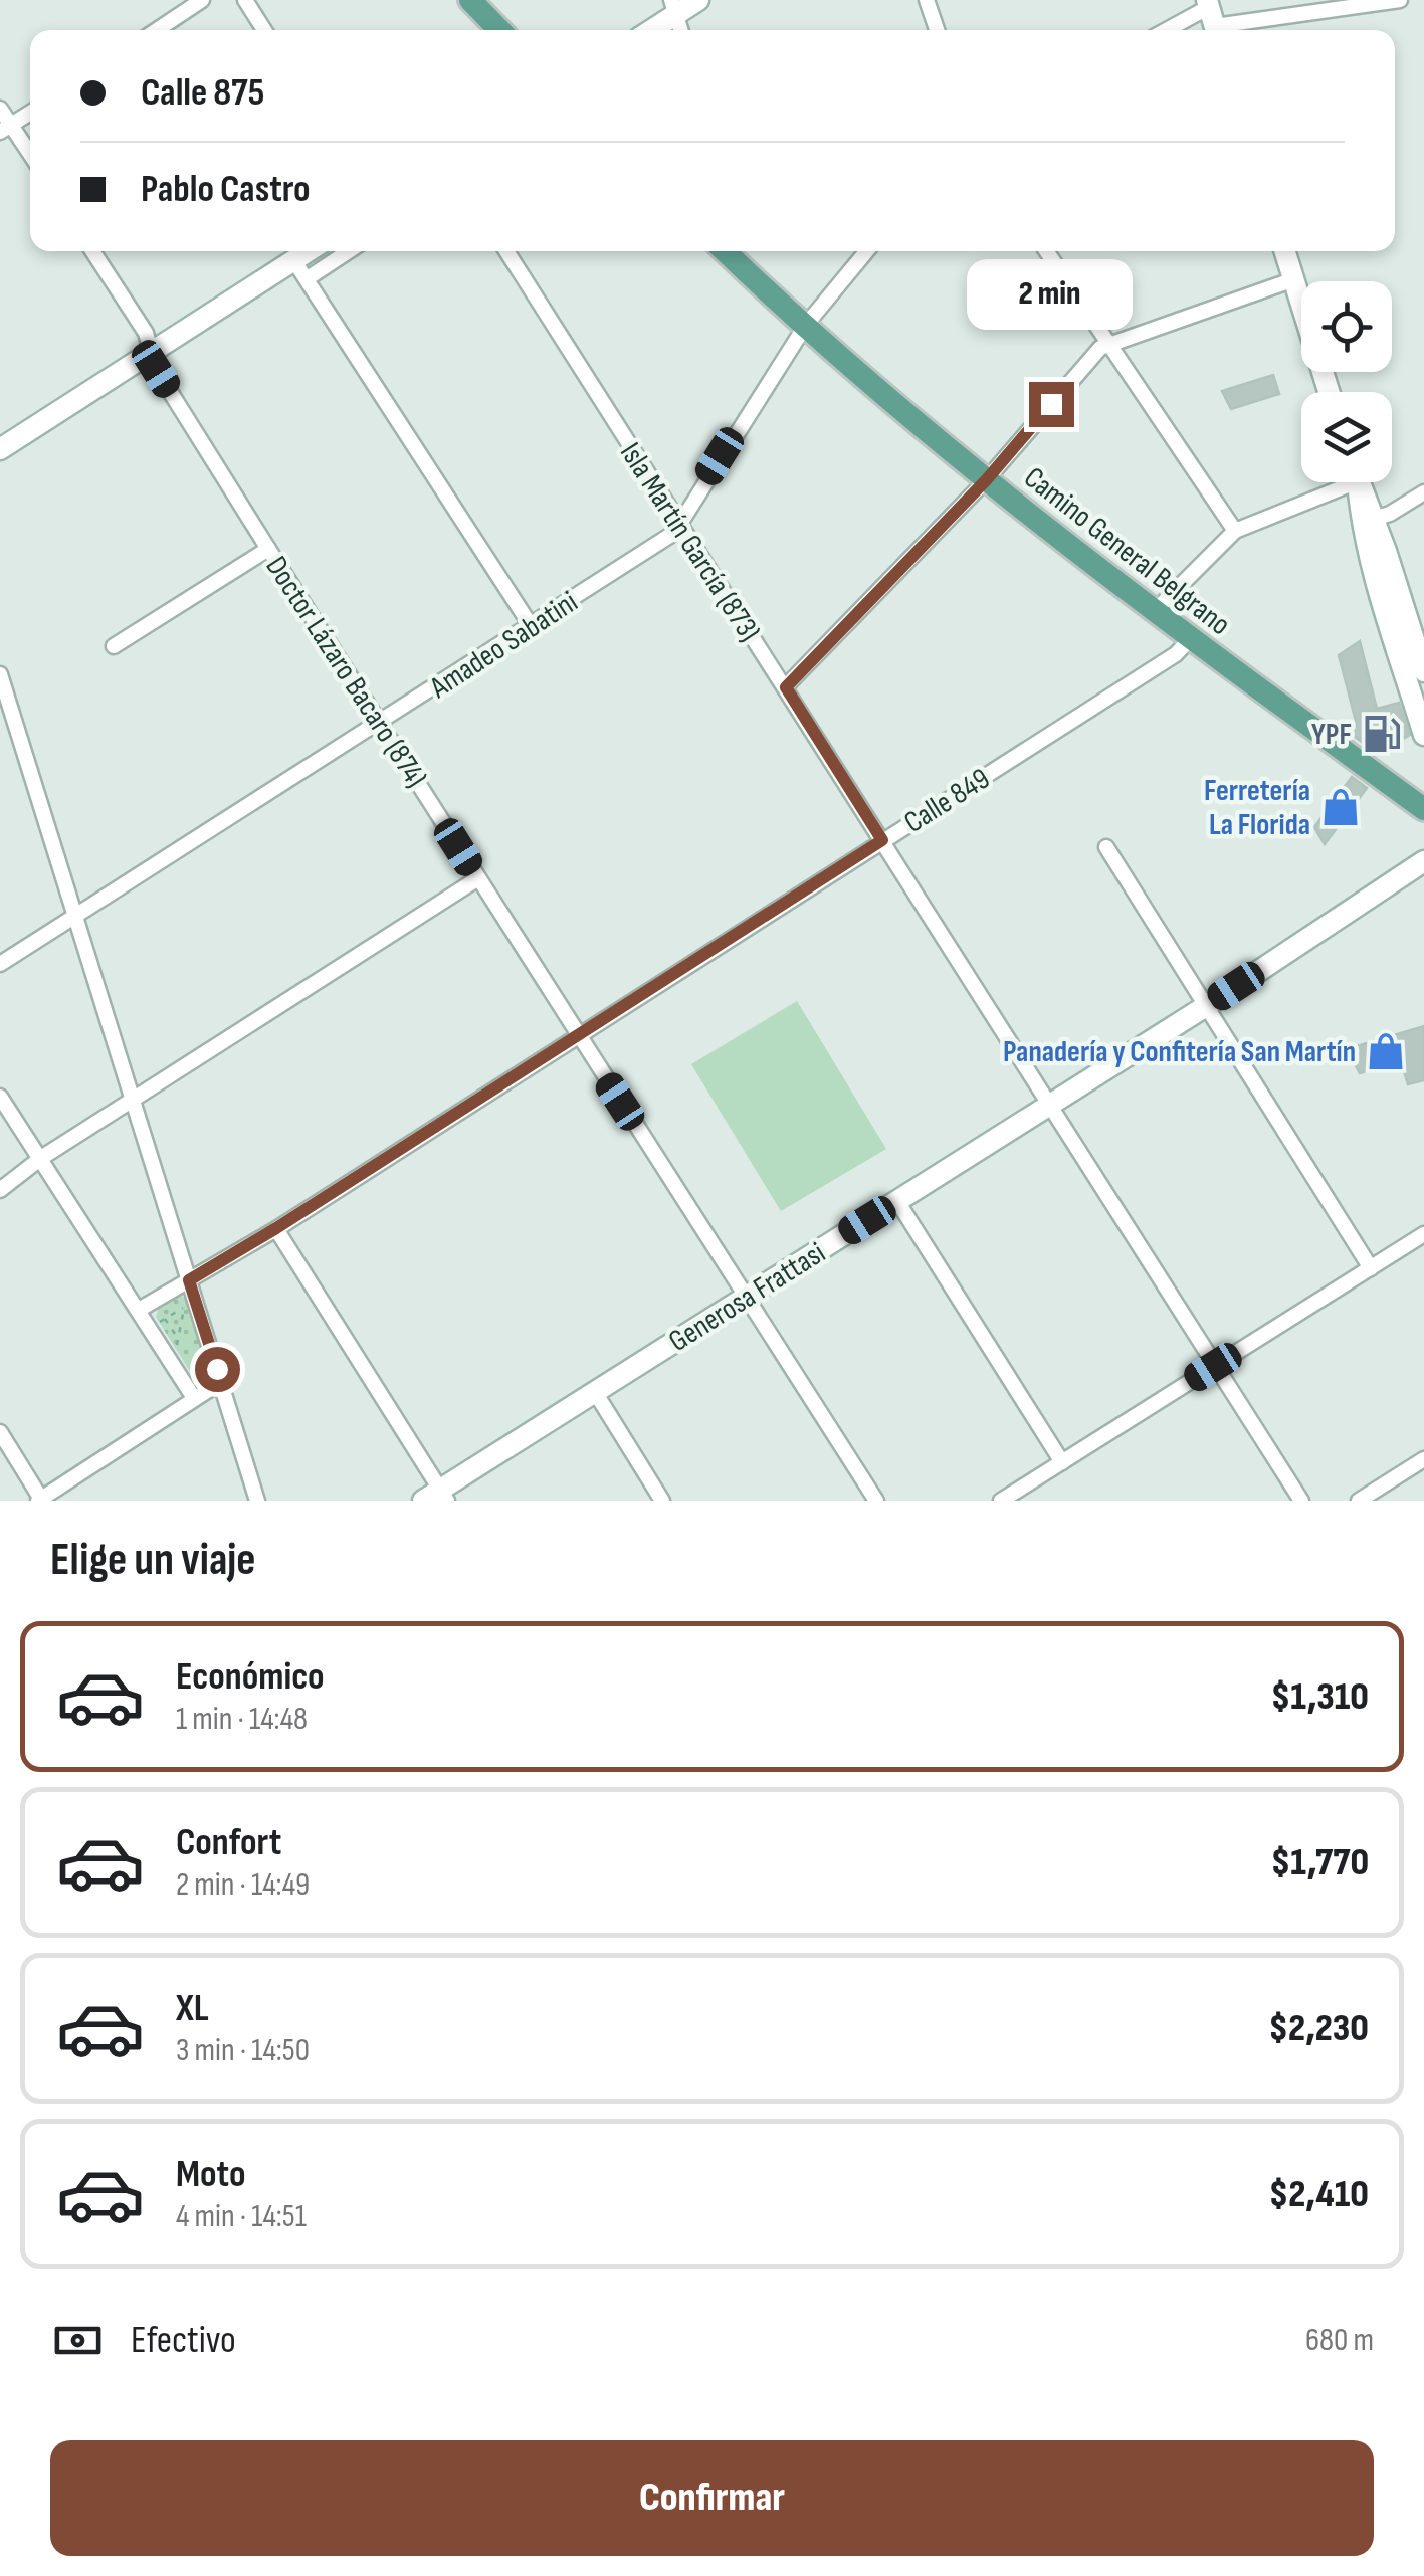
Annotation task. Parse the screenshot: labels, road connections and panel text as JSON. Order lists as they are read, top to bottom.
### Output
{
  "streets": {
    "main road": ["Camino General Belgrano", "Generosa Frattasi"],
    "street": [
      "Isla Martín García (873)",
      "Amadeo Sabatini",
      "Doctor Lázaro Bacaro (874)",
      "Calle 849"
    ]
  },
  "crossings": [
    ["Isla Martín García (873)", "Amadeo Sabatini"],
    ["Isla Martín García (873)", "Calle 849"],
    ["Isla Martín García (873)", "Generosa Frattasi"],
    ["Camino General Belgrano", "Amadeo Sabatini"],
    ["Camino General Belgrano", "Calle 849"],
    ["Amadeo Sabatini", "Doctor Lázaro Bacaro (874)"],
    ["Doctor Lázaro Bacaro (874)", "Calle 849"],
    ["Doctor Lázaro Bacaro (874)", "Generosa Frattasi"]
  ],
  "places": {
    "fuel station": ["YPF"],
    "shop": ["Ferretería La Florida", "Panadería y Confitería San Martín"]
  },
  "page": {
    "banner": ["Calle 875", "Pablo Castro"],
    "bubble": "2 min",
    "heading": "Elige un viaje",
    "list": [
      {
        "name": "Económico",
        "note": "1 min · 14:48",
        "value": "$1,310"
      },
      {
        "name": "Confort",
        "note": "2 min · 14:49",
        "value": "$1,770"
      },
      {
        "name": "XL",
        "note": "3 min · 14:50",
        "value": "$2,230"
      },
      {
        "name": "Moto",
        "note": "4 min · 14:51",
        "value": "$2,410"
      }
    ],
    "pay": ["Efectivo", "680 m"],
    "buttons": "Confirmar"
  }
}
